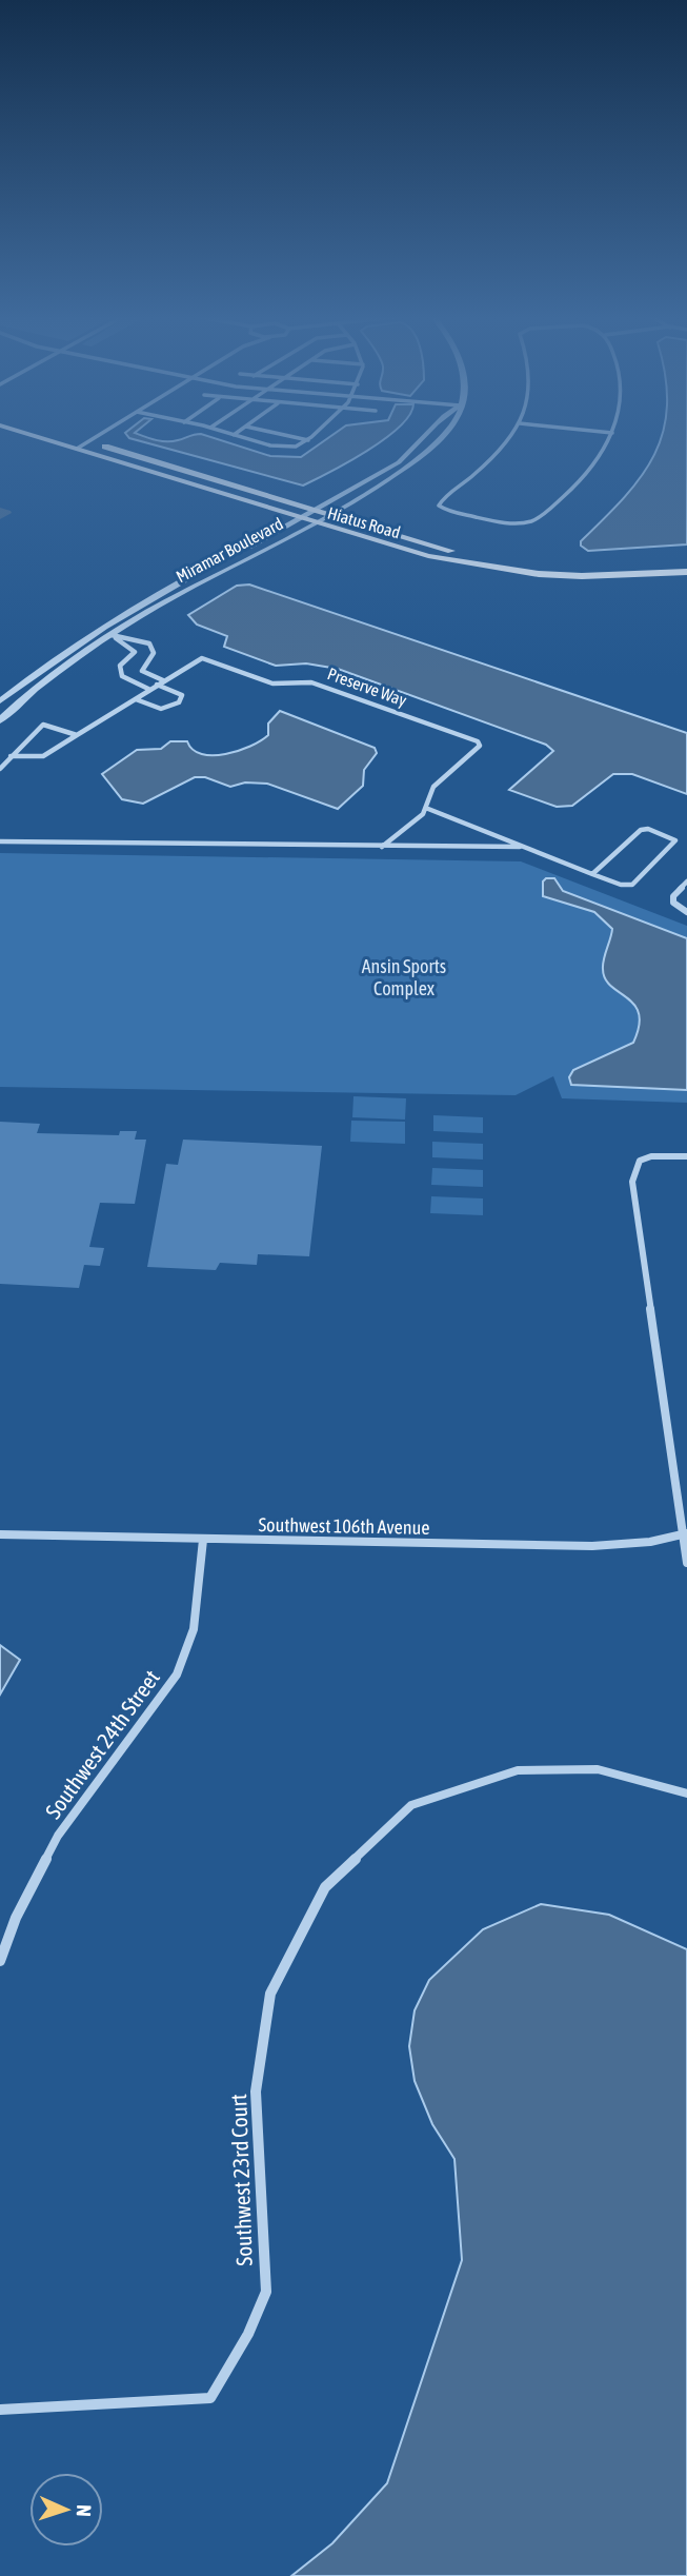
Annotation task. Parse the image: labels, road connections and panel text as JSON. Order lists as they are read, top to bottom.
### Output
{
  "streets": {
    "main road": ["Hiatus Road"],
    "street": [
      "Miramar Boulevard",
      "Preserve Way",
      "Southwest 106th Avenue",
      "Southwest 24th Street",
      "Southwest 23rd Court"
    ]
  },
  "crossings": [
    ["Hiatus Road", "Miramar Boulevard"],
    ["Southwest 106th Avenue", "Southwest 24th Street"]
  ],
  "parks": ["Ansin Sports Complex"],
  "north": "right"
}
